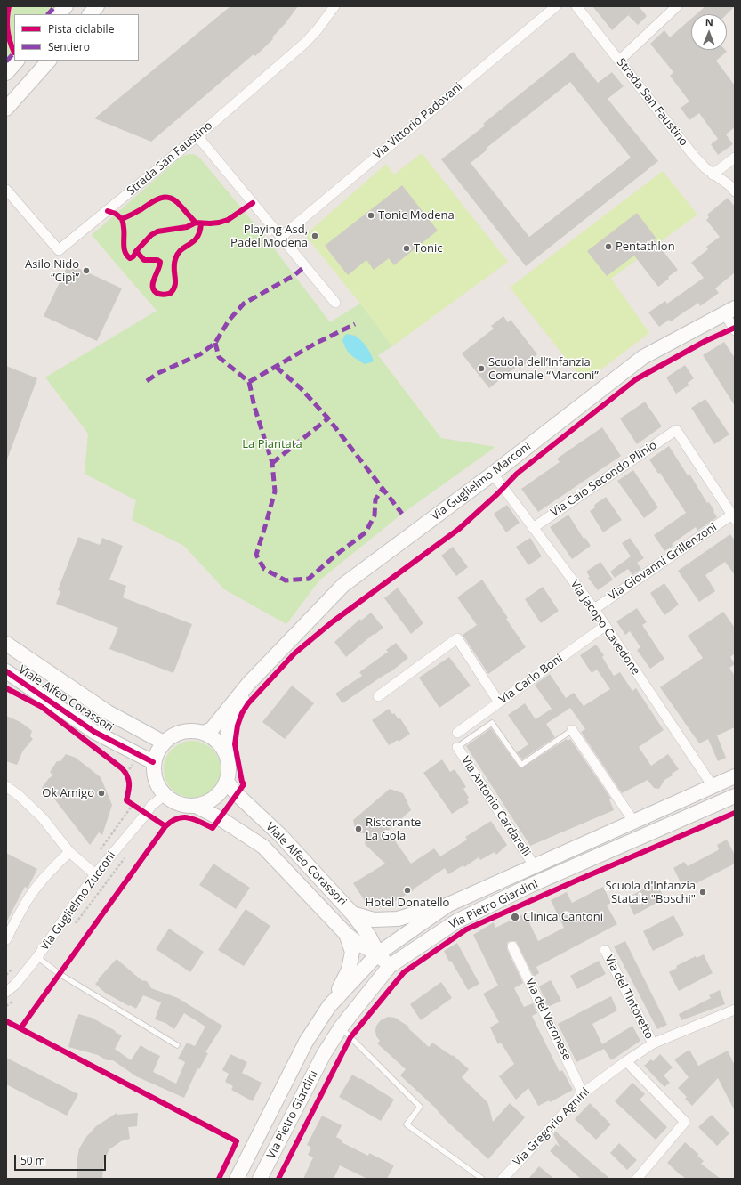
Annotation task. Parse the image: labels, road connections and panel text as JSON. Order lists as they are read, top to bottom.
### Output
{
  "streets": {
    "street": [
      "Strada San Faustino",
      "Via Vittorio Padovani",
      "Via Caio Secondo Plinio",
      "Via Guglielmo Marconi",
      "Via Giovanni Grillenzoni",
      "Via Jacopo Cavedone",
      "Via Carlo Boni",
      "Viale Alfeo Corassori",
      "Via Antonio Cardarelli",
      "Via Guglielmo Zucconi",
      "Via Pietro Giardini",
      "Via del Tintoretto",
      "Via del Veronese",
      "Via Gregorio Agnini"
    ]
  },
  "crossings": [
    ["Via Caio Secondo Plinio", "Via Giovanni Grillenzoni"],
    ["Via Caio Secondo Plinio", "Via Jacopo Cavedone"],
    ["Via Guglielmo Marconi", "Via Jacopo Cavedone"],
    ["Via Guglielmo Marconi", "Viale Alfeo Corassori"],
    ["Via Guglielmo Marconi", "Via Guglielmo Zucconi"],
    ["Via Giovanni Grillenzoni", "Via Jacopo Cavedone"],
    ["Via Jacopo Cavedone", "Via Carlo Boni"],
    ["Via Jacopo Cavedone", "Via Pietro Giardini"],
    ["Viale Alfeo Corassori", "Via Guglielmo Zucconi"],
    ["Viale Alfeo Corassori", "Via Pietro Giardini"],
    ["Via Antonio Cardarelli", "Via Pietro Giardini"],
    ["Via del Tintoretto", "Via Gregorio Agnini"],
    ["Via del Veronese", "Via Gregorio Agnini"]
  ],
  "parks": ["La Piantata"],
  "places": [
    "Tonic Modena",
    "Playing Asd, Padel Modena",
    "Pentathlon",
    "Tonic",
    "Asilo Nido “Cipì”",
    "Scuola dell’Infanzia Comunale “Marconi”",
    "Ok Amigo",
    "Ristorante La Gola",
    "Hotel Donatello",
    "Scuola d'Infanzia Statale \"Boschi\"",
    "Clinica Cantoni"
  ],
  "legend": ["Pista ciclabile", "Sentiero"],
  "scale_bar": "50 m",
  "north": "top"
}
